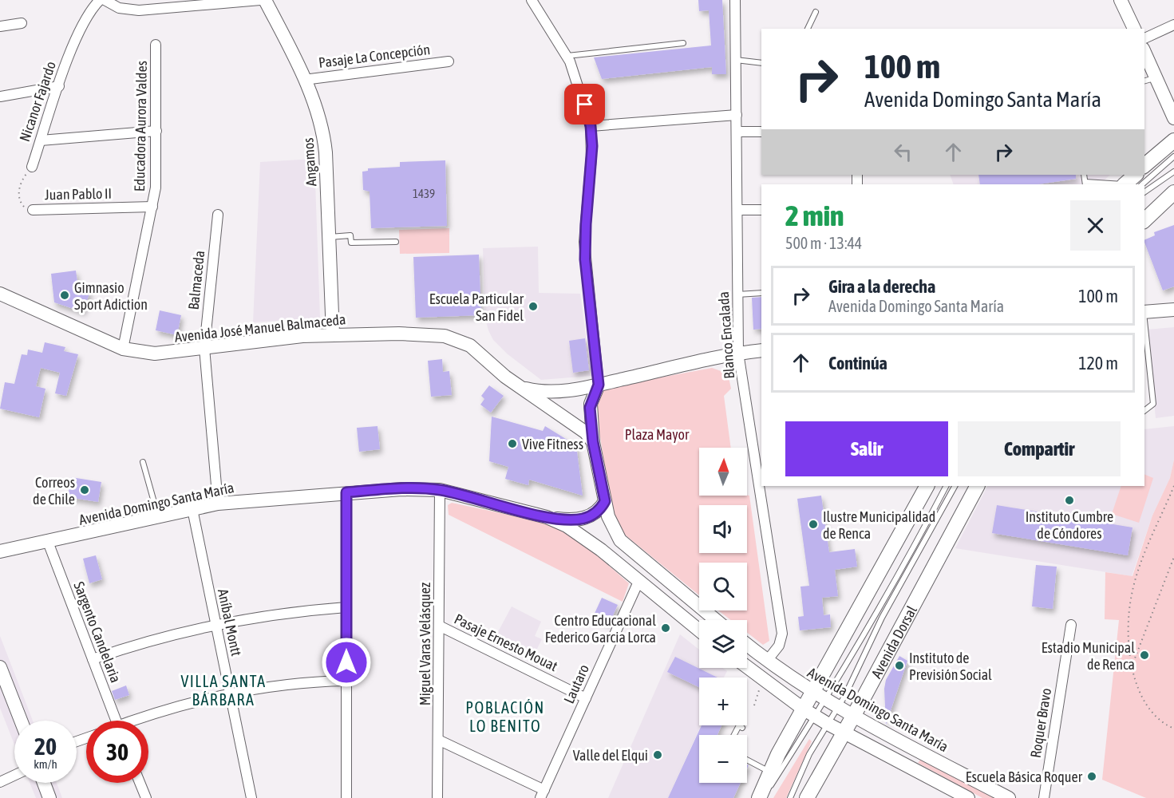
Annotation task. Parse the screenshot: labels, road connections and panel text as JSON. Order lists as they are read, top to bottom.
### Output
{
  "streets": {
    "main road": [
      "Angamos",
      "Avenida José Manuel Balmaceda",
      "Avenida Domingo Santa María",
      "Avenida Dorsal"
    ],
    "street": [
      "Pasaje La Concepción",
      "Nicanor Fajardo",
      "Educadora Aurora Valdes",
      "Juan Pablo II",
      "Balmaceda",
      "Blanco Encalada",
      "Aníbal Montt",
      "Sargento Candelaria",
      "Pasaje Ernesto Mouat",
      "Miguel Varas Velásquez",
      "Lautaro",
      "Roquer Bravo"
    ]
  },
  "crossings": [
    ["Pasaje La Concepción", "Angamos"],
    ["Educadora Aurora Valdes", "Juan Pablo II"],
    ["Educadora Aurora Valdes", "Avenida José Manuel Balmaceda"],
    ["Angamos", "Avenida José Manuel Balmaceda"],
    ["Balmaceda", "Avenida José Manuel Balmaceda"],
    ["Avenida José Manuel Balmaceda", "Blanco Encalada"],
    ["Blanco Encalada", "Avenida Domingo Santa María"],
    ["Avenida Domingo Santa María", "Aníbal Montt"],
    ["Avenida Domingo Santa María", "Sargento Candelaria"],
    ["Avenida Domingo Santa María", "Avenida Dorsal"],
    ["Avenida Domingo Santa María", "Miguel Varas Velásquez"],
    ["Avenida Domingo Santa María", "Lautaro"],
    ["Pasaje Ernesto Mouat", "Miguel Varas Velásquez"],
    ["Pasaje Ernesto Mouat", "Lautaro"]
  ],
  "districts": ["VILLA SANTA BÁRBARA", "POBLACIÓN LO BENITO"],
  "parks": ["Plaza Mayor"],
  "places": [
    "Gimnasio Sport Adiction",
    "Escuela Particular San Fidel",
    "Vive Fitness",
    "Correos de Chile",
    "Instituto Cumbre de Cóndores",
    "Ilustre Municipalidad de Renca",
    "Centro Educacional Federico Garcia Lorca",
    "Estadio Municipal de Renca",
    "Instituto de Previsión Social",
    "Valle del Elqui",
    "Escuela Básica Roquer"
  ],
  "house_numbers": ["1439"],
  "north": "top",
  "page": {
    "turn": ["100 m", "Avenida Domingo Santa María"],
    "heading": ["2 min", "500 m · 13:44"],
    "list": [
      {
        "name": "Gira a la derecha",
        "note": "Avenida Domingo Santa María",
        "value": "100 m"
      },
      {
        "name": "Continúa",
        "value": "120 m"
      }
    ],
    "buttons": ["Salir", "Compartir"],
    "map_buttons": ["+", "−"],
    "speed": "20 km/h",
    "limit": "30"
  }
}
